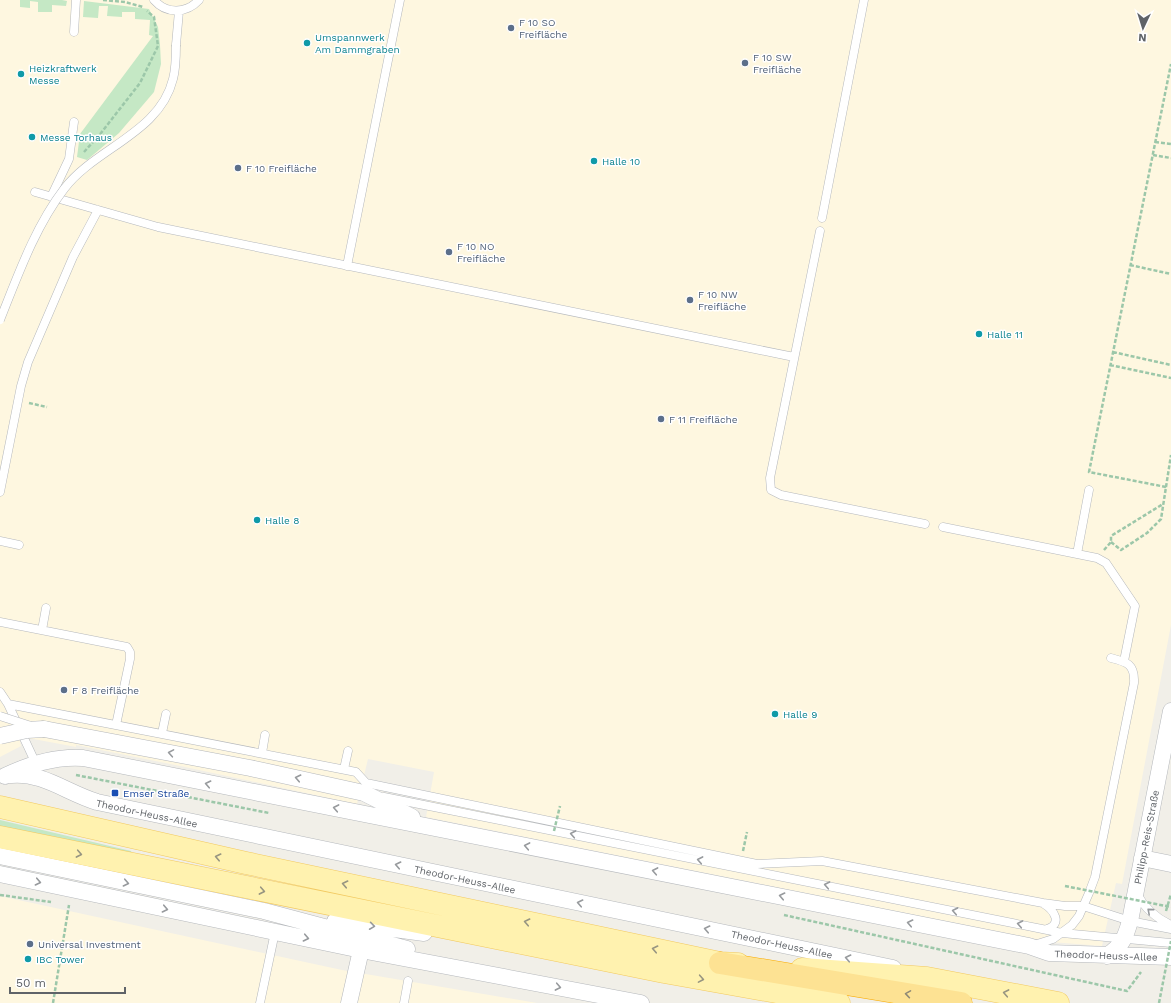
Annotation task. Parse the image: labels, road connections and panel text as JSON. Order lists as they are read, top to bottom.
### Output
{
  "streets": {
    "highway": ["Theodor-Heuss-Allee"],
    "street": ["Philipp-Reis-Straße"]
  },
  "crossings": [
    ["Theodor-Heuss-Allee", "Philipp-Reis-Straße"]
  ],
  "places": {
    "other": [
      "F 10 SO Freifläche",
      "Umspannwerk Am Dammgraben",
      "F 10 SW Freifläche",
      "Heizkraftwerk Messe",
      "Messe Torhaus",
      "Halle 10",
      "F 10 Freifläche",
      "F 10 NO Freifläche",
      "F 10 NW Freifläche",
      "Halle 11",
      "F 11 Freifläche",
      "Halle 8",
      "F 8 Freifläche",
      "Halle 9",
      "Universal Investment",
      "IBC Tower"
    ],
    "transit": ["Emser Straße"]
  },
  "scale_bar": "50 m",
  "north": "bottom"
}
